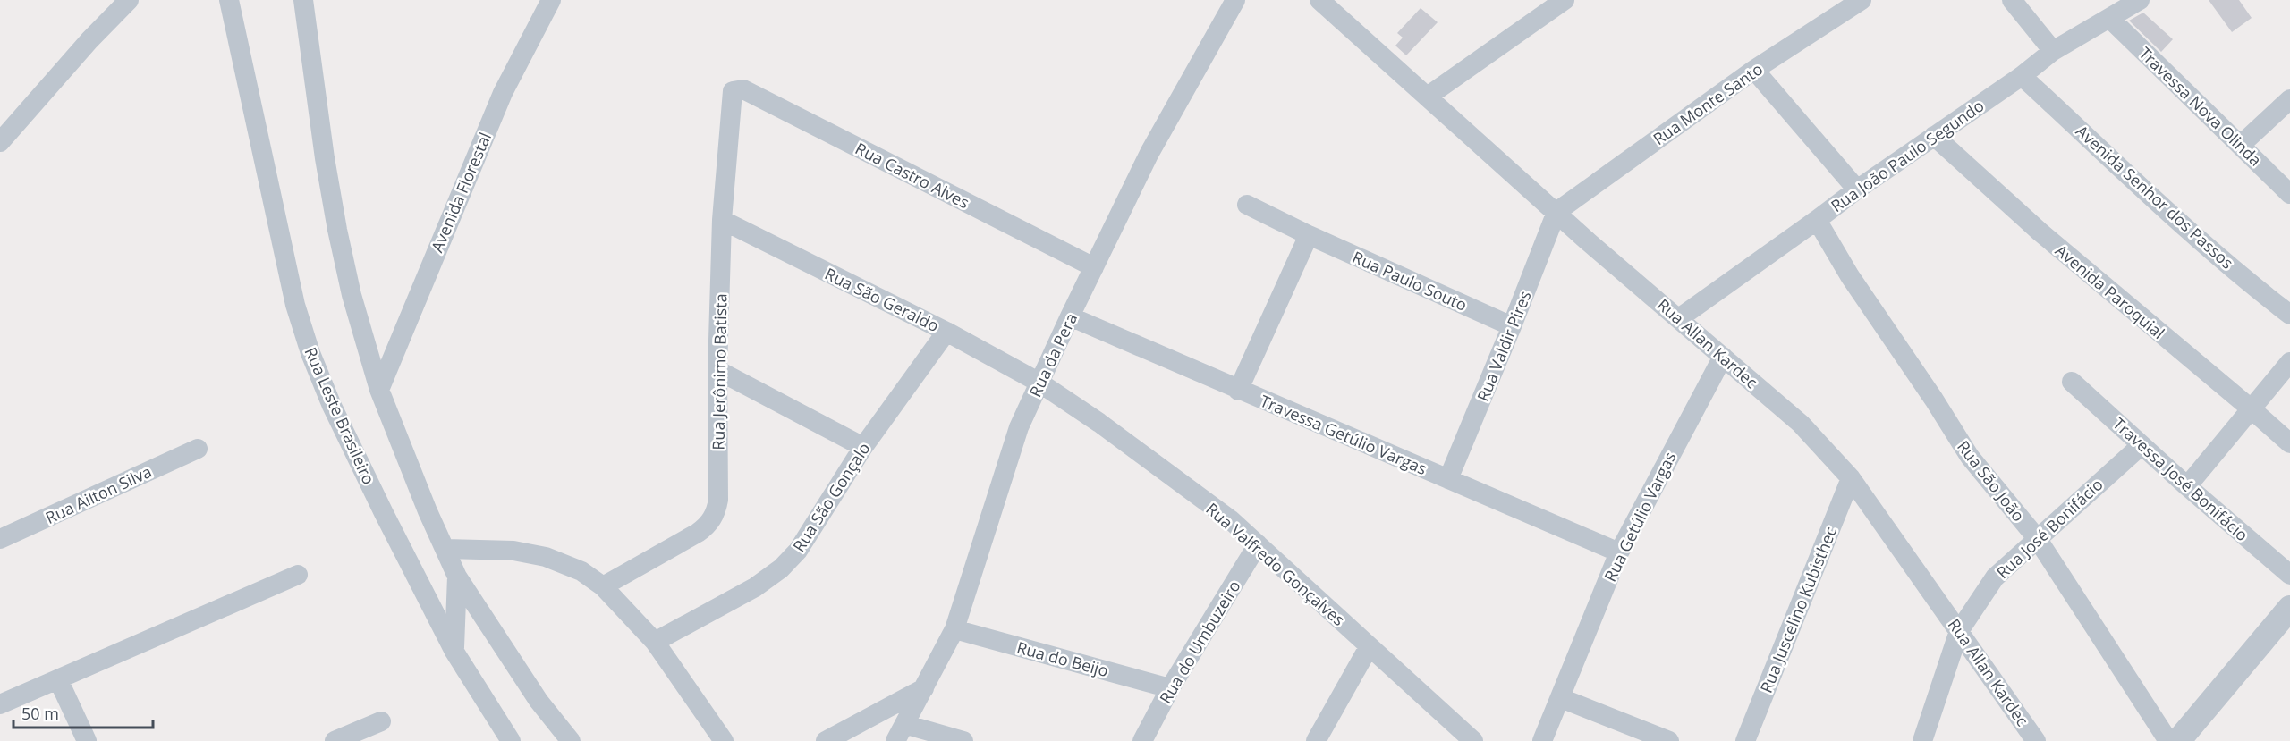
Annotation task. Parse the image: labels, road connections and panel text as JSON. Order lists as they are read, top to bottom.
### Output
{
  "streets": {
    "street": [
      "Rua Monte Santo",
      "Travessa Nova Olinda",
      "Rua João Paulo Segundo",
      "Rua Castro Alves",
      "Avenida Florestal",
      "Avenida Senhor dos Passos",
      "Rua Paulo Souto",
      "Avenida Paroquial",
      "Rua São Geraldo",
      "Rua Allan Kardec",
      "Rua Valdir Pires",
      "Rua da Pera",
      "Rua Jerônimo Batista",
      "Rua Leste Brasileiro",
      "Travessa Getúlio Vargas",
      "Travessa José Bonifácio",
      "Rua São João",
      "Rua Ailton Silva",
      "Rua São Gonçalo",
      "Rua Getúlio Vargas",
      "Rua José Bonifácio",
      "Rua Valfredo Gonçalves",
      "Rua Juscelino Kubisthec",
      "Rua do Umbuzeiro",
      "Rua do Beijo"
    ]
  },
  "crossings": [
    ["Rua Monte Santo", "Rua Allan Kardec"],
    ["Rua Monte Santo", "Rua Valdir Pires"],
    ["Travessa Nova Olinda", "Rua João Paulo Segundo"],
    ["Rua João Paulo Segundo", "Avenida Senhor dos Passos"],
    ["Rua João Paulo Segundo", "Avenida Paroquial"],
    ["Rua João Paulo Segundo", "Rua Allan Kardec"],
    ["Rua João Paulo Segundo", "Rua São João"],
    ["Rua Castro Alves", "Rua da Pera"],
    ["Rua Castro Alves", "Rua Jerônimo Batista"],
    ["Rua Paulo Souto", "Rua Valdir Pires"],
    ["Rua São Geraldo", "Rua da Pera"],
    ["Rua São Geraldo", "Rua Jerônimo Batista"],
    ["Rua São Geraldo", "Rua São Gonçalo"],
    ["Rua São Geraldo", "Rua Valfredo Gonçalves"],
    ["Rua Allan Kardec", "Rua Valdir Pires"],
    ["Rua Allan Kardec", "Rua Getúlio Vargas"],
    ["Rua Allan Kardec", "Rua José Bonifácio"],
    ["Rua Allan Kardec", "Rua Juscelino Kubisthec"],
    ["Rua Valdir Pires", "Travessa Getúlio Vargas"],
    ["Rua da Pera", "Travessa Getúlio Vargas"],
    ["Rua da Pera", "Rua Valfredo Gonçalves"],
    ["Rua da Pera", "Rua do Beijo"],
    ["Travessa Getúlio Vargas", "Rua Getúlio Vargas"],
    ["Travessa José Bonifácio", "Rua José Bonifácio"],
    ["Rua São João", "Rua José Bonifácio"],
    ["Rua Valfredo Gonçalves", "Rua do Umbuzeiro"],
    ["Rua do Umbuzeiro", "Rua do Beijo"]
  ],
  "scale_bar": "50 m"
}
